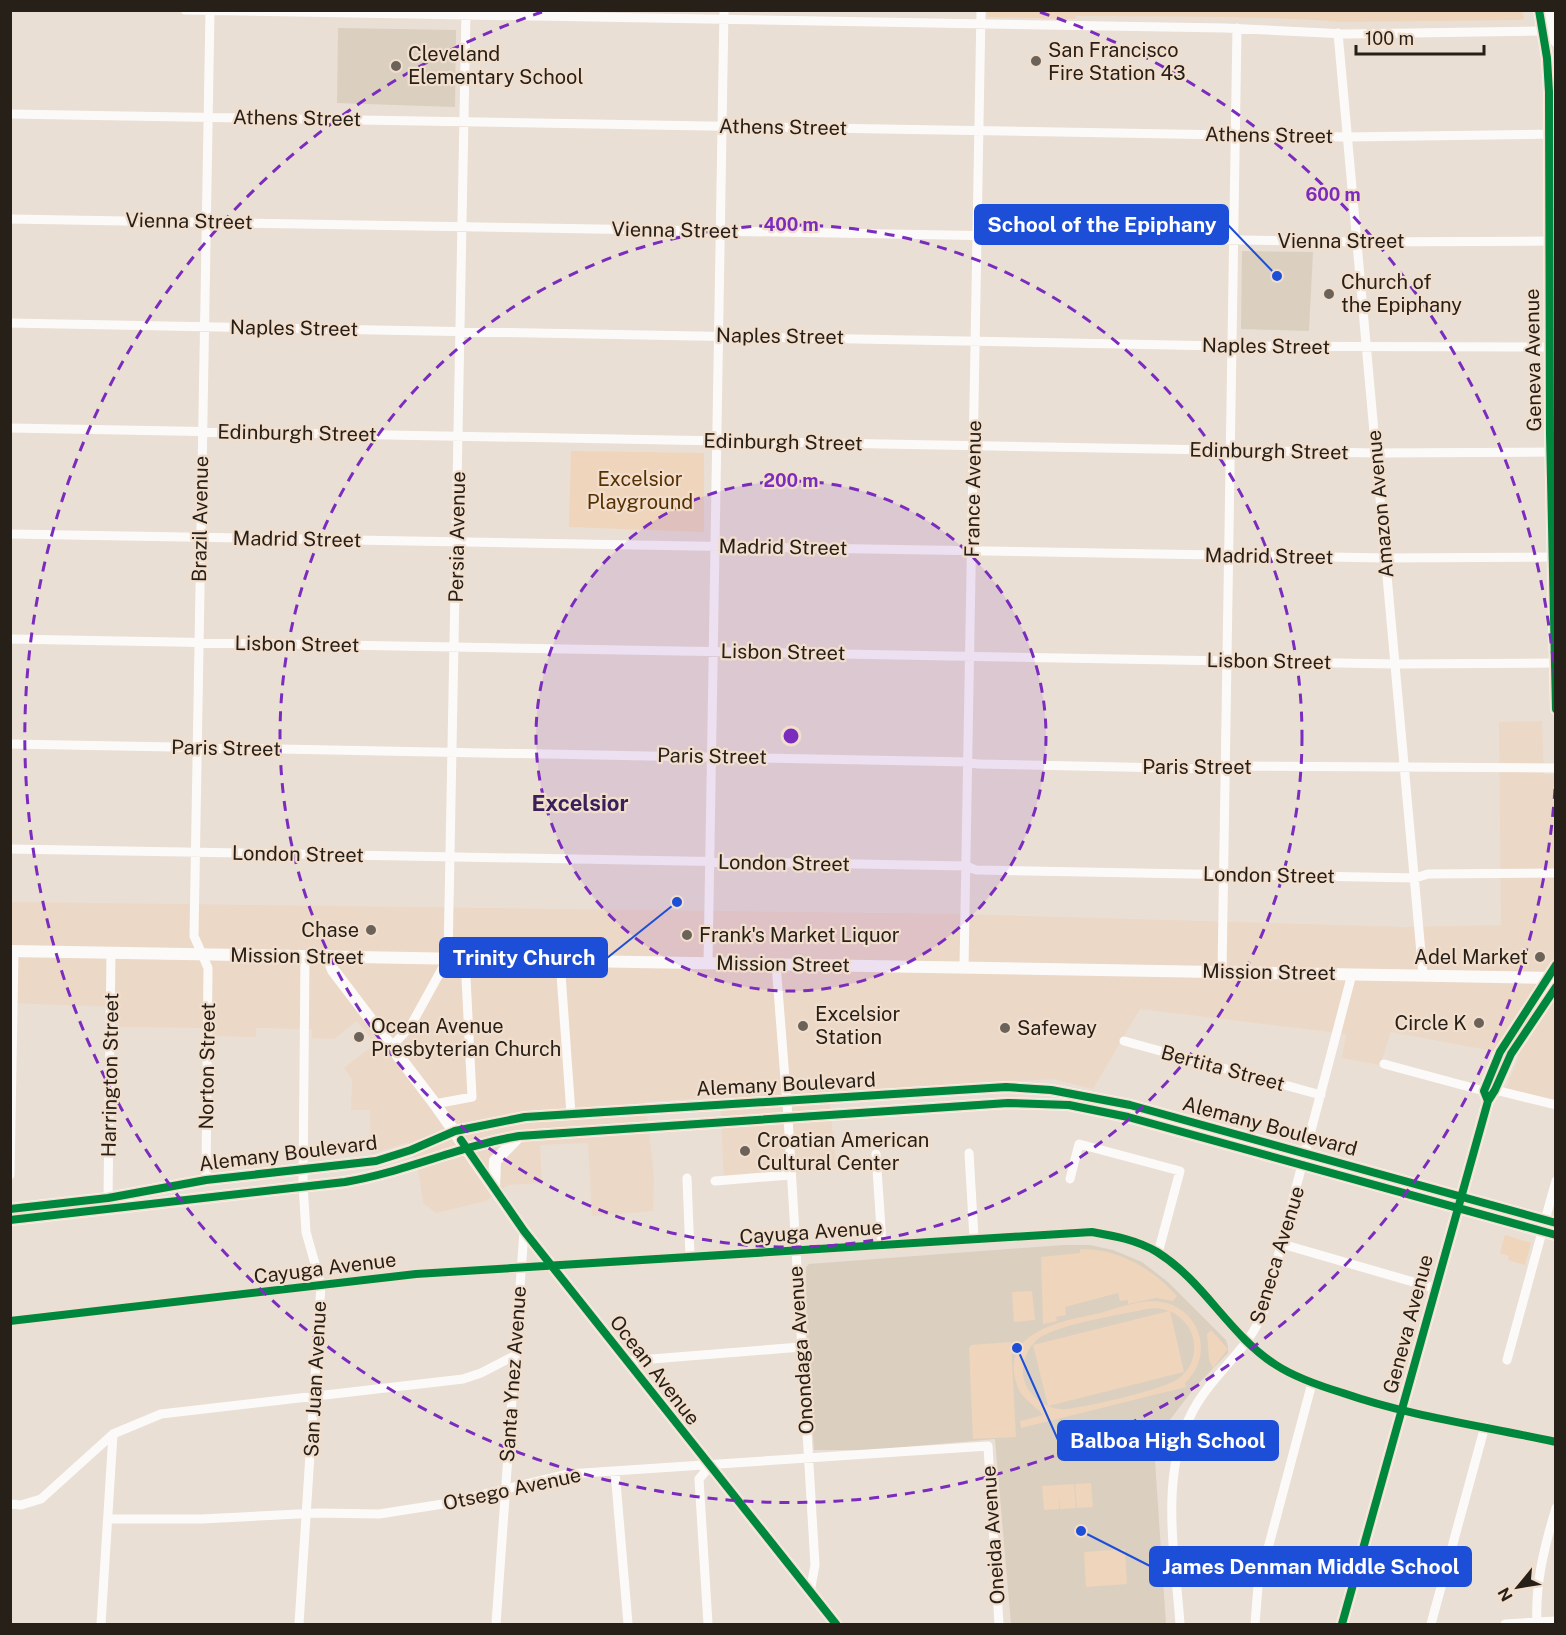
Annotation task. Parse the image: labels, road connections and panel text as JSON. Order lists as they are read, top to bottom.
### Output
{
  "streets": {
    "main road": [
      "Geneva Avenue",
      "Mission Street",
      "Alemany Boulevard",
      "Ocean Avenue"
    ],
    "street": [
      "Athens Street",
      "Vienna Street",
      "Naples Street",
      "Edinburgh Street",
      "France Avenue",
      "Amazon Avenue",
      "Brazil Avenue",
      "Persia Avenue",
      "Madrid Street",
      "Lisbon Street",
      "Paris Street",
      "London Street",
      "Norton Street",
      "Bertita Street",
      "Harrington Street",
      "Cayuga Avenue",
      "Seneca Avenue",
      "Onondaga Avenue",
      "Santa Ynez Avenue",
      "San Juan Avenue",
      "Otsego Avenue",
      "Oneida Avenue"
    ]
  },
  "crossings": [
    ["Athens Street", "Geneva Avenue"],
    ["Athens Street", "France Avenue"],
    ["Athens Street", "Amazon Avenue"],
    ["Athens Street", "Brazil Avenue"],
    ["Athens Street", "Persia Avenue"],
    ["Vienna Street", "Geneva Avenue"],
    ["Vienna Street", "France Avenue"],
    ["Vienna Street", "Amazon Avenue"],
    ["Vienna Street", "Brazil Avenue"],
    ["Vienna Street", "Persia Avenue"],
    ["Naples Street", "Geneva Avenue"],
    ["Naples Street", "France Avenue"],
    ["Naples Street", "Amazon Avenue"],
    ["Naples Street", "Brazil Avenue"],
    ["Naples Street", "Persia Avenue"],
    ["Geneva Avenue", "Edinburgh Street"],
    ["Geneva Avenue", "Madrid Street"],
    ["Geneva Avenue", "Lisbon Street"],
    ["Geneva Avenue", "Mission Street"],
    ["Geneva Avenue", "Alemany Boulevard"],
    ["Geneva Avenue", "Cayuga Avenue"],
    ["Edinburgh Street", "France Avenue"],
    ["Edinburgh Street", "Amazon Avenue"],
    ["Edinburgh Street", "Brazil Avenue"],
    ["Edinburgh Street", "Persia Avenue"],
    ["France Avenue", "Madrid Street"],
    ["France Avenue", "Lisbon Street"],
    ["France Avenue", "Paris Street"],
    ["France Avenue", "London Street"],
    ["France Avenue", "Mission Street"],
    ["Amazon Avenue", "Madrid Street"],
    ["Amazon Avenue", "Lisbon Street"],
    ["Amazon Avenue", "Paris Street"],
    ["Amazon Avenue", "London Street"],
    ["Amazon Avenue", "Mission Street"],
    ["Brazil Avenue", "Madrid Street"],
    ["Brazil Avenue", "Lisbon Street"],
    ["Brazil Avenue", "Paris Street"],
    ["Brazil Avenue", "London Street"],
    ["Brazil Avenue", "Mission Street"],
    ["Brazil Avenue", "Norton Street"],
    ["Persia Avenue", "Madrid Street"],
    ["Persia Avenue", "Lisbon Street"],
    ["Persia Avenue", "Paris Street"],
    ["Persia Avenue", "London Street"],
    ["Persia Avenue", "Mission Street"],
    ["Persia Avenue", "Ocean Avenue"],
    ["Mission Street", "Norton Street"],
    ["Mission Street", "Harrington Street"],
    ["Mission Street", "Seneca Avenue"],
    ["Mission Street", "Onondaga Avenue"],
    ["Mission Street", "Ocean Avenue"],
    ["Mission Street", "San Juan Avenue"],
    ["Norton Street", "Alemany Boulevard"],
    ["Bertita Street", "Seneca Avenue"],
    ["Harrington Street", "Alemany Boulevard"],
    ["Alemany Boulevard", "Seneca Avenue"],
    ["Alemany Boulevard", "Onondaga Avenue"],
    ["Alemany Boulevard", "Ocean Avenue"],
    ["Alemany Boulevard", "San Juan Avenue"],
    ["Cayuga Avenue", "Seneca Avenue"],
    ["Cayuga Avenue", "Onondaga Avenue"],
    ["Cayuga Avenue", "Ocean Avenue"],
    ["Cayuga Avenue", "Santa Ynez Avenue"],
    ["Cayuga Avenue", "San Juan Avenue"],
    ["Onondaga Avenue", "Ocean Avenue"],
    ["Onondaga Avenue", "Otsego Avenue"],
    ["Ocean Avenue", "Santa Ynez Avenue"],
    ["Ocean Avenue", "Otsego Avenue"],
    ["Santa Ynez Avenue", "Otsego Avenue"],
    ["San Juan Avenue", "Otsego Avenue"],
    ["Otsego Avenue", "Oneida Avenue"]
  ],
  "districts": ["Excelsior"],
  "parks": ["Excelsior Playground"],
  "places": [
    "San Francisco Fire Station 43",
    "Cleveland Elementary School",
    "School of the Epiphany",
    "Church of the Epiphany",
    "Trinity Church",
    "Chase",
    "Frank's Market Liquor",
    "Adel Market",
    "Circle K",
    "Excelsior Station",
    "Safeway",
    "Ocean Avenue Presbyterian Church",
    "Croatian American Cultural Center",
    "Balboa High School",
    "James Denman Middle School"
  ],
  "scale_bar": "100 m",
  "north": "bottom left",
  "rings": ["600 m", "400 m", "200 m"]
}
